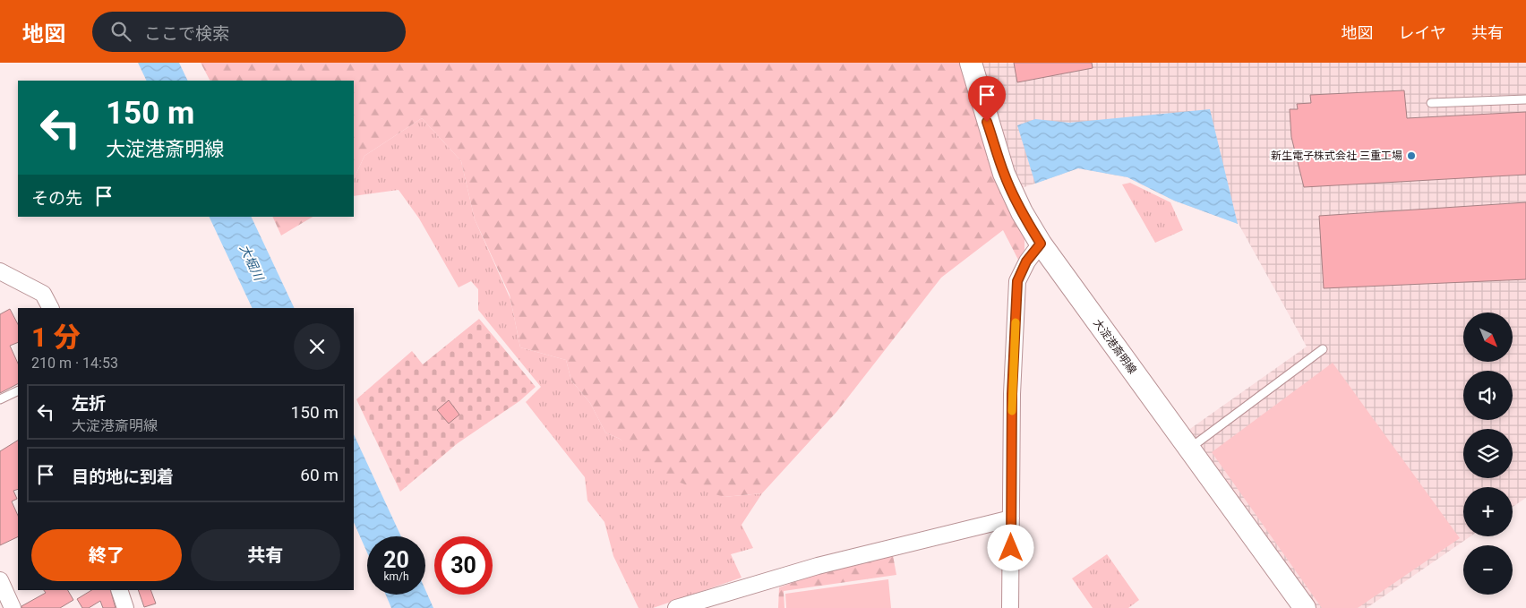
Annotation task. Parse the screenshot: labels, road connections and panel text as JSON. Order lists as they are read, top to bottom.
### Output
{
  "streets": {
    "main road": ["大淀港斎明線"]
  },
  "water": ["大堀川"],
  "places": ["新生電子株式会社 三重工場"],
  "north": "bottom right",
  "page": {
    "header": "地図",
    "search": "ここで検索",
    "nav": ["地図", "レイヤ", "共有"],
    "turn": ["150 m", "大淀港斎明線"],
    "then": "その先",
    "heading": ["1 分", "210 m · 14:53"],
    "map_buttons": ["+", "−"],
    "list": [
      {
        "name": "左折",
        "note": "大淀港斎明線",
        "value": "150 m"
      },
      {
        "name": "目的地に到着",
        "value": "60 m"
      }
    ],
    "buttons": ["終了", "共有"],
    "speed": "20 km/h",
    "limit": "30"
  }
}
